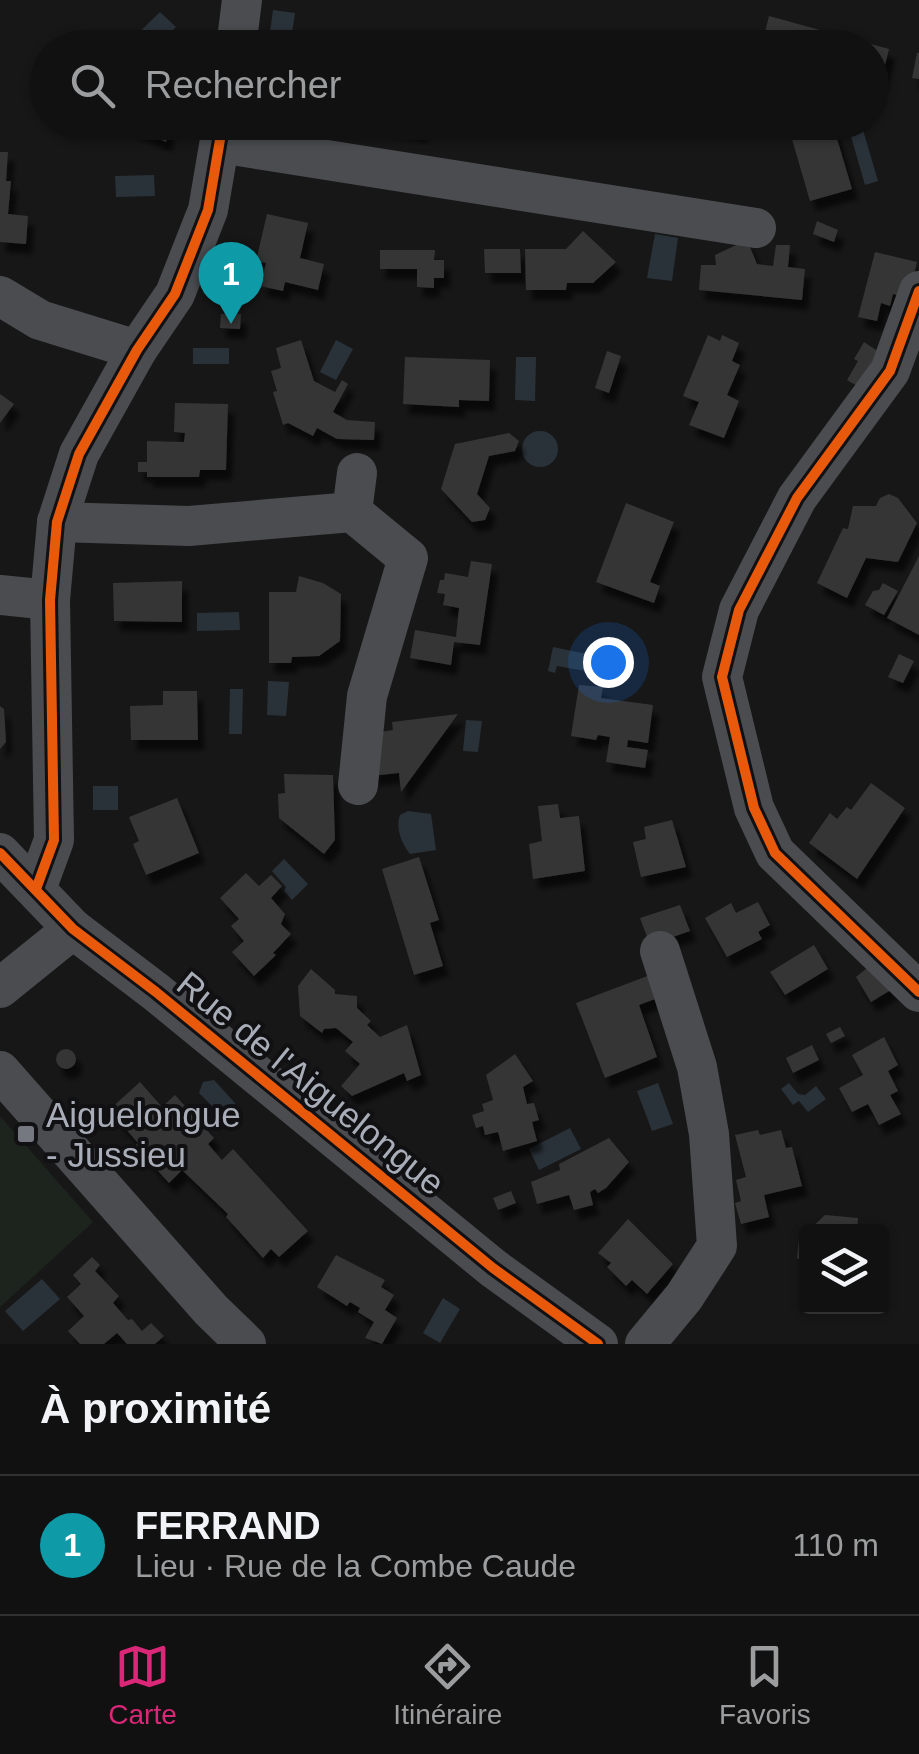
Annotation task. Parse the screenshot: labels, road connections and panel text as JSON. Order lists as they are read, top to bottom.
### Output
{
  "streets": {
    "street": ["Rue de l'Aiguelongue"]
  },
  "places": {
    "transit": ["Aiguelongue - Jussieu"]
  },
  "page": {
    "search": "Rechercher",
    "pins": "1",
    "heading": "À proximité",
    "list": [
      {
        "mark": "1",
        "name": "FERRAND",
        "note": "Lieu · Rue de la Combe Caude",
        "value": "110 m"
      }
    ],
    "nav": ["Carte", "Itinéraire", "Favoris"]
  }
}
